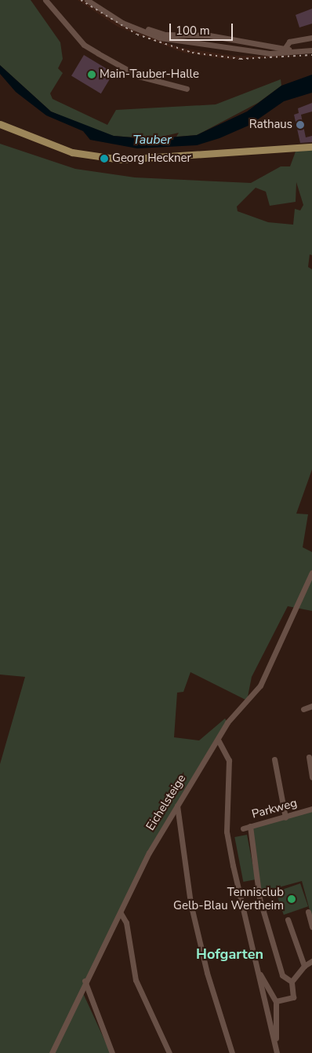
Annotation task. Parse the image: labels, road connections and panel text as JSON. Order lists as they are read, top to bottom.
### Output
{
  "streets": {
    "street": ["Eichelsteige", "Parkweg"]
  },
  "districts": ["Hofgarten"],
  "water": ["Tauber"],
  "places": [
    "Main-Tauber-Halle",
    "Rathaus",
    "Georg Heckner",
    "Tennisclub Gelb-Blau Wertheim"
  ],
  "scale_bar": "100 m"
}
